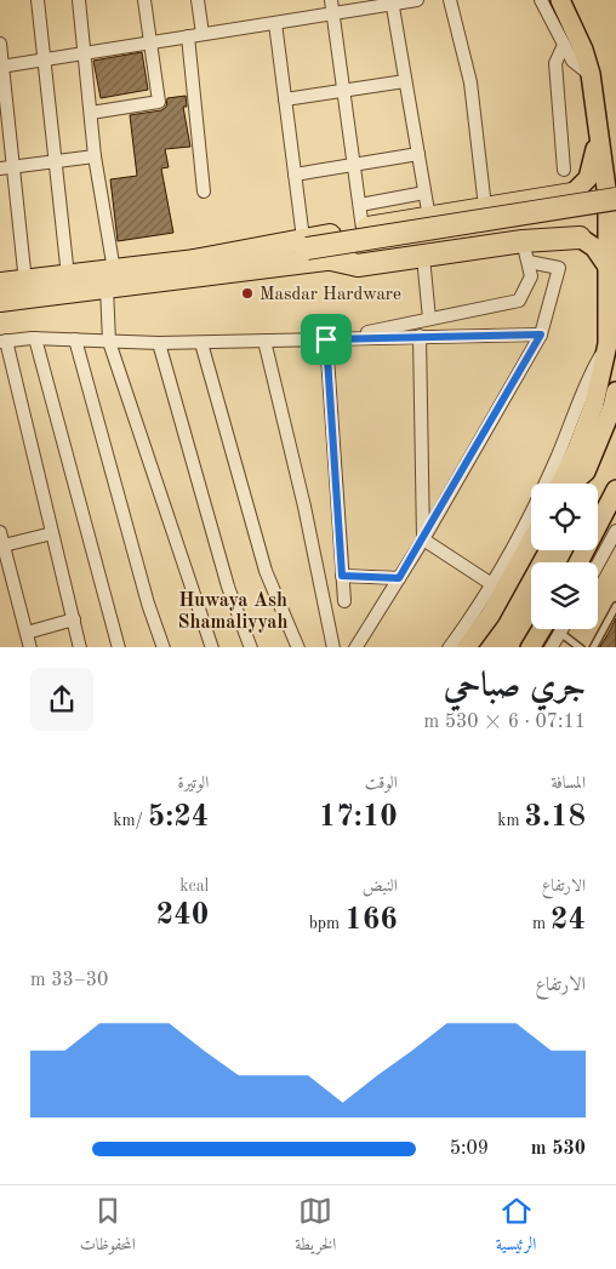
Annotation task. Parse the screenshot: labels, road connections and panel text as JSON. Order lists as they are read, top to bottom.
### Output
{
  "districts": ["Huwaya Ash Shamaliyyah"],
  "places": ["Masdar Hardware"],
  "page": {
    "heading": ["جري صباحي", "07:11 · 6 × 530 m"],
    "stats": [
      ["المسافة", "3.18 km"],
      ["الوقت", "17:10"],
      ["الوتيرة", "5:24 /km"],
      ["الارتفاع", "24 m"],
      ["النبض", "166 bpm"],
      ["kcal", "240"]
    ],
    "chart": ["الارتفاع", "30–33 m"],
    "list": [
      {
        "name": "530 m",
        "note": "5:09"
      }
    ],
    "tabs": ["الرئيسية", "الخريطة", "المحفوظات"]
  }
}
